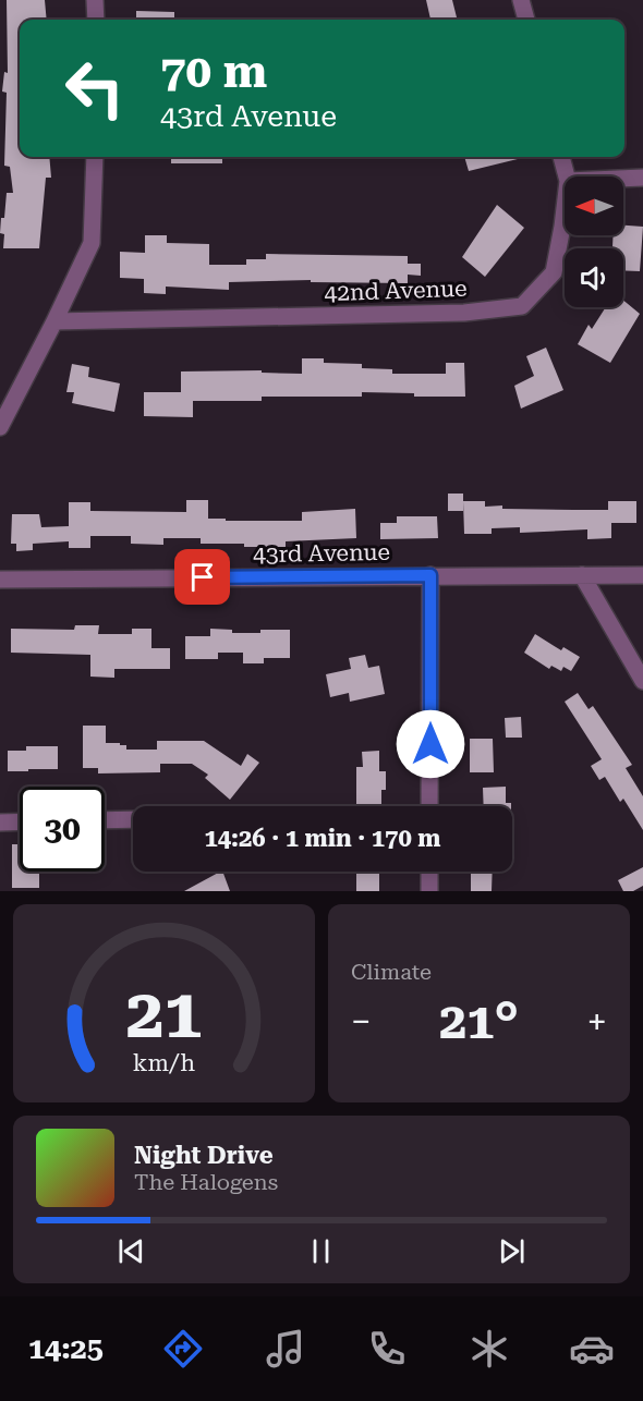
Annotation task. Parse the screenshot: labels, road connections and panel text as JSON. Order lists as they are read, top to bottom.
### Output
{
  "streets": {
    "street": ["42nd Avenue", "43rd Avenue"]
  },
  "north": "left",
  "page": {
    "turn": ["70 m", "43rd Avenue"],
    "limit": "30",
    "trip": "14:26 · 1 min · 170 m",
    "tile": "Climate",
    "heat": ["−", "21°", "+"],
    "song": ["Night Drive", "The Halogens"],
    "tabs": "14:25",
    "gauge": ["21", "km/h"]
  }
}
